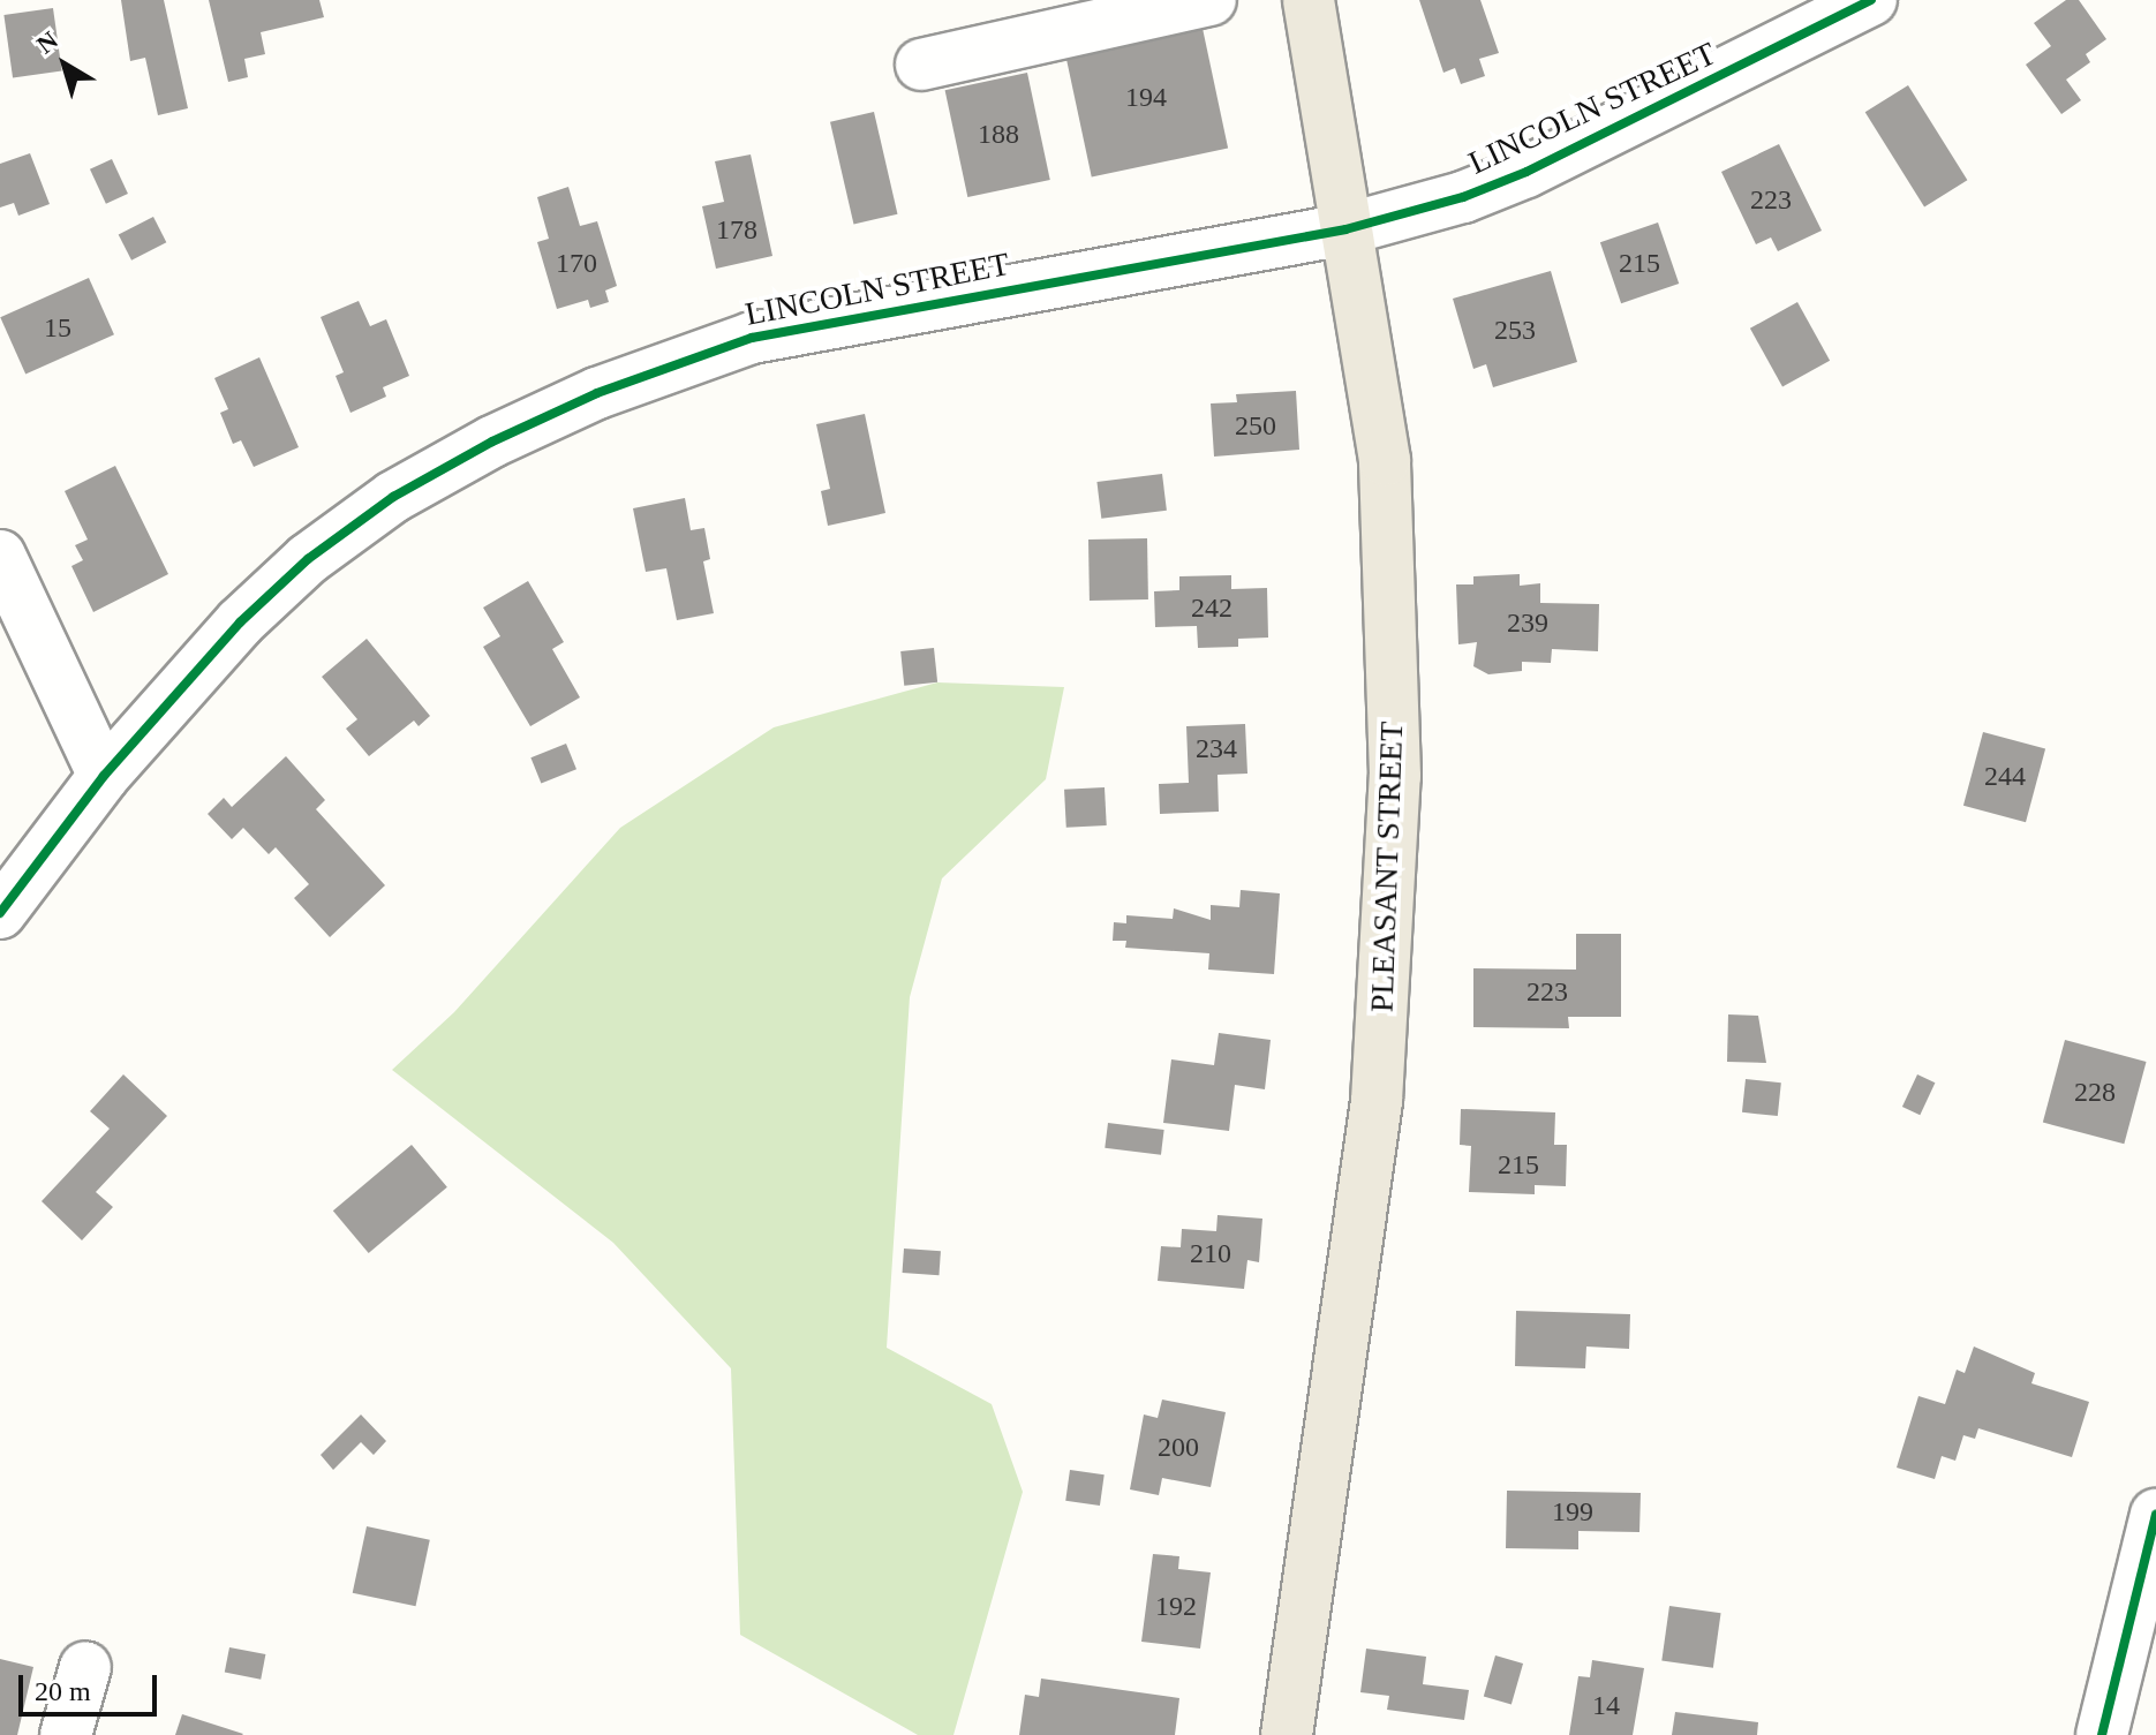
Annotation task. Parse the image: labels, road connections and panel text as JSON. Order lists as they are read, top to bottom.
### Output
{
  "streets": {
    "main road": ["PLEASANT STREET"],
    "street": ["LINCOLN STREET"]
  },
  "crossings": [
    ["LINCOLN STREET", "PLEASANT STREET"]
  ],
  "house_numbers": [
    "194",
    "188",
    "223",
    "178",
    "170",
    "215",
    "15",
    "253",
    "250",
    "242",
    "239",
    "234",
    "244",
    "223",
    "228",
    "215",
    "210",
    "200",
    "199",
    "192",
    "14"
  ],
  "scale_bar": "20 m",
  "north": "top left"
}
